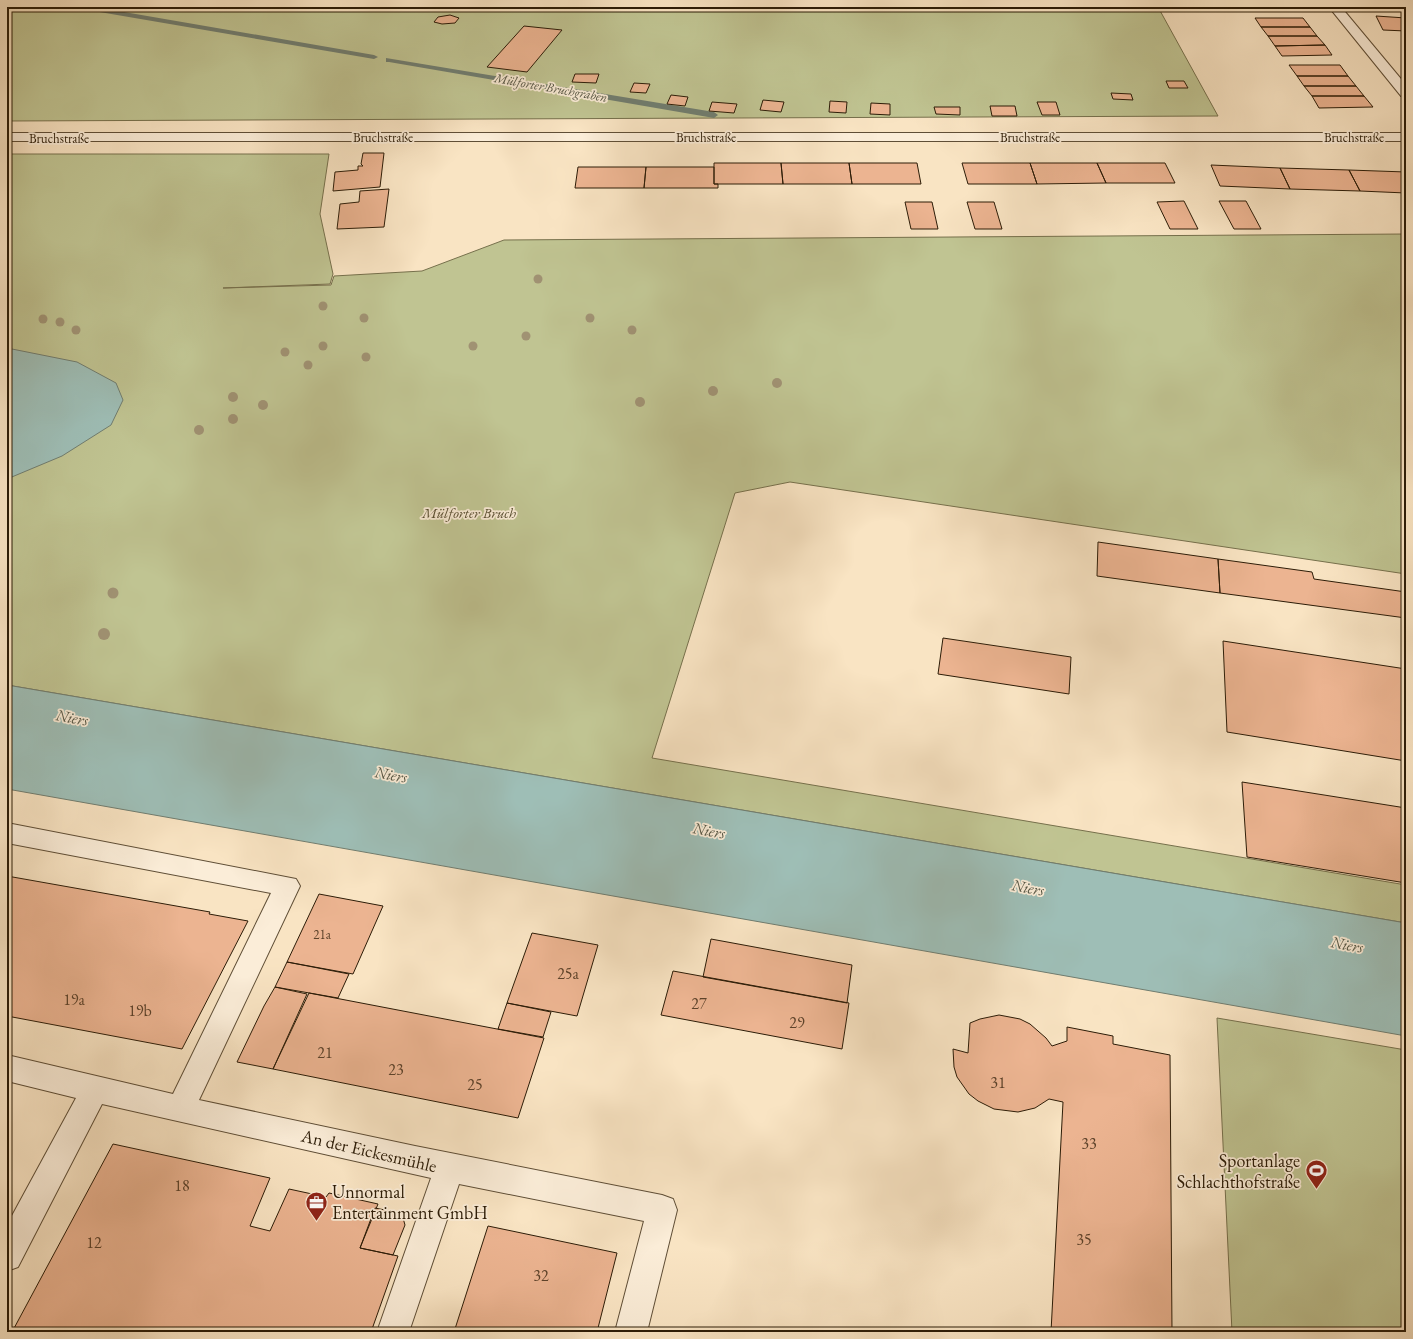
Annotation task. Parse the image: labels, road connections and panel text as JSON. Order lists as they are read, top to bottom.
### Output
{
  "streets": {
    "street": ["Bruchstraße", "An der Eickesmühle"]
  },
  "water": ["Mülforter Bruchgraben", "Niers"],
  "parks": ["Mülforter Bruch"],
  "places": {
    "sports": ["Sportanlage Schlachthofstraße"],
    "office": ["Unnormal Entertainment GmbH"]
  },
  "house_numbers": [
    "21a",
    "25a",
    "19a",
    "27",
    "19b",
    "29",
    "21",
    "23",
    "31",
    "25",
    "33",
    "18",
    "35",
    "12",
    "32"
  ]
}
